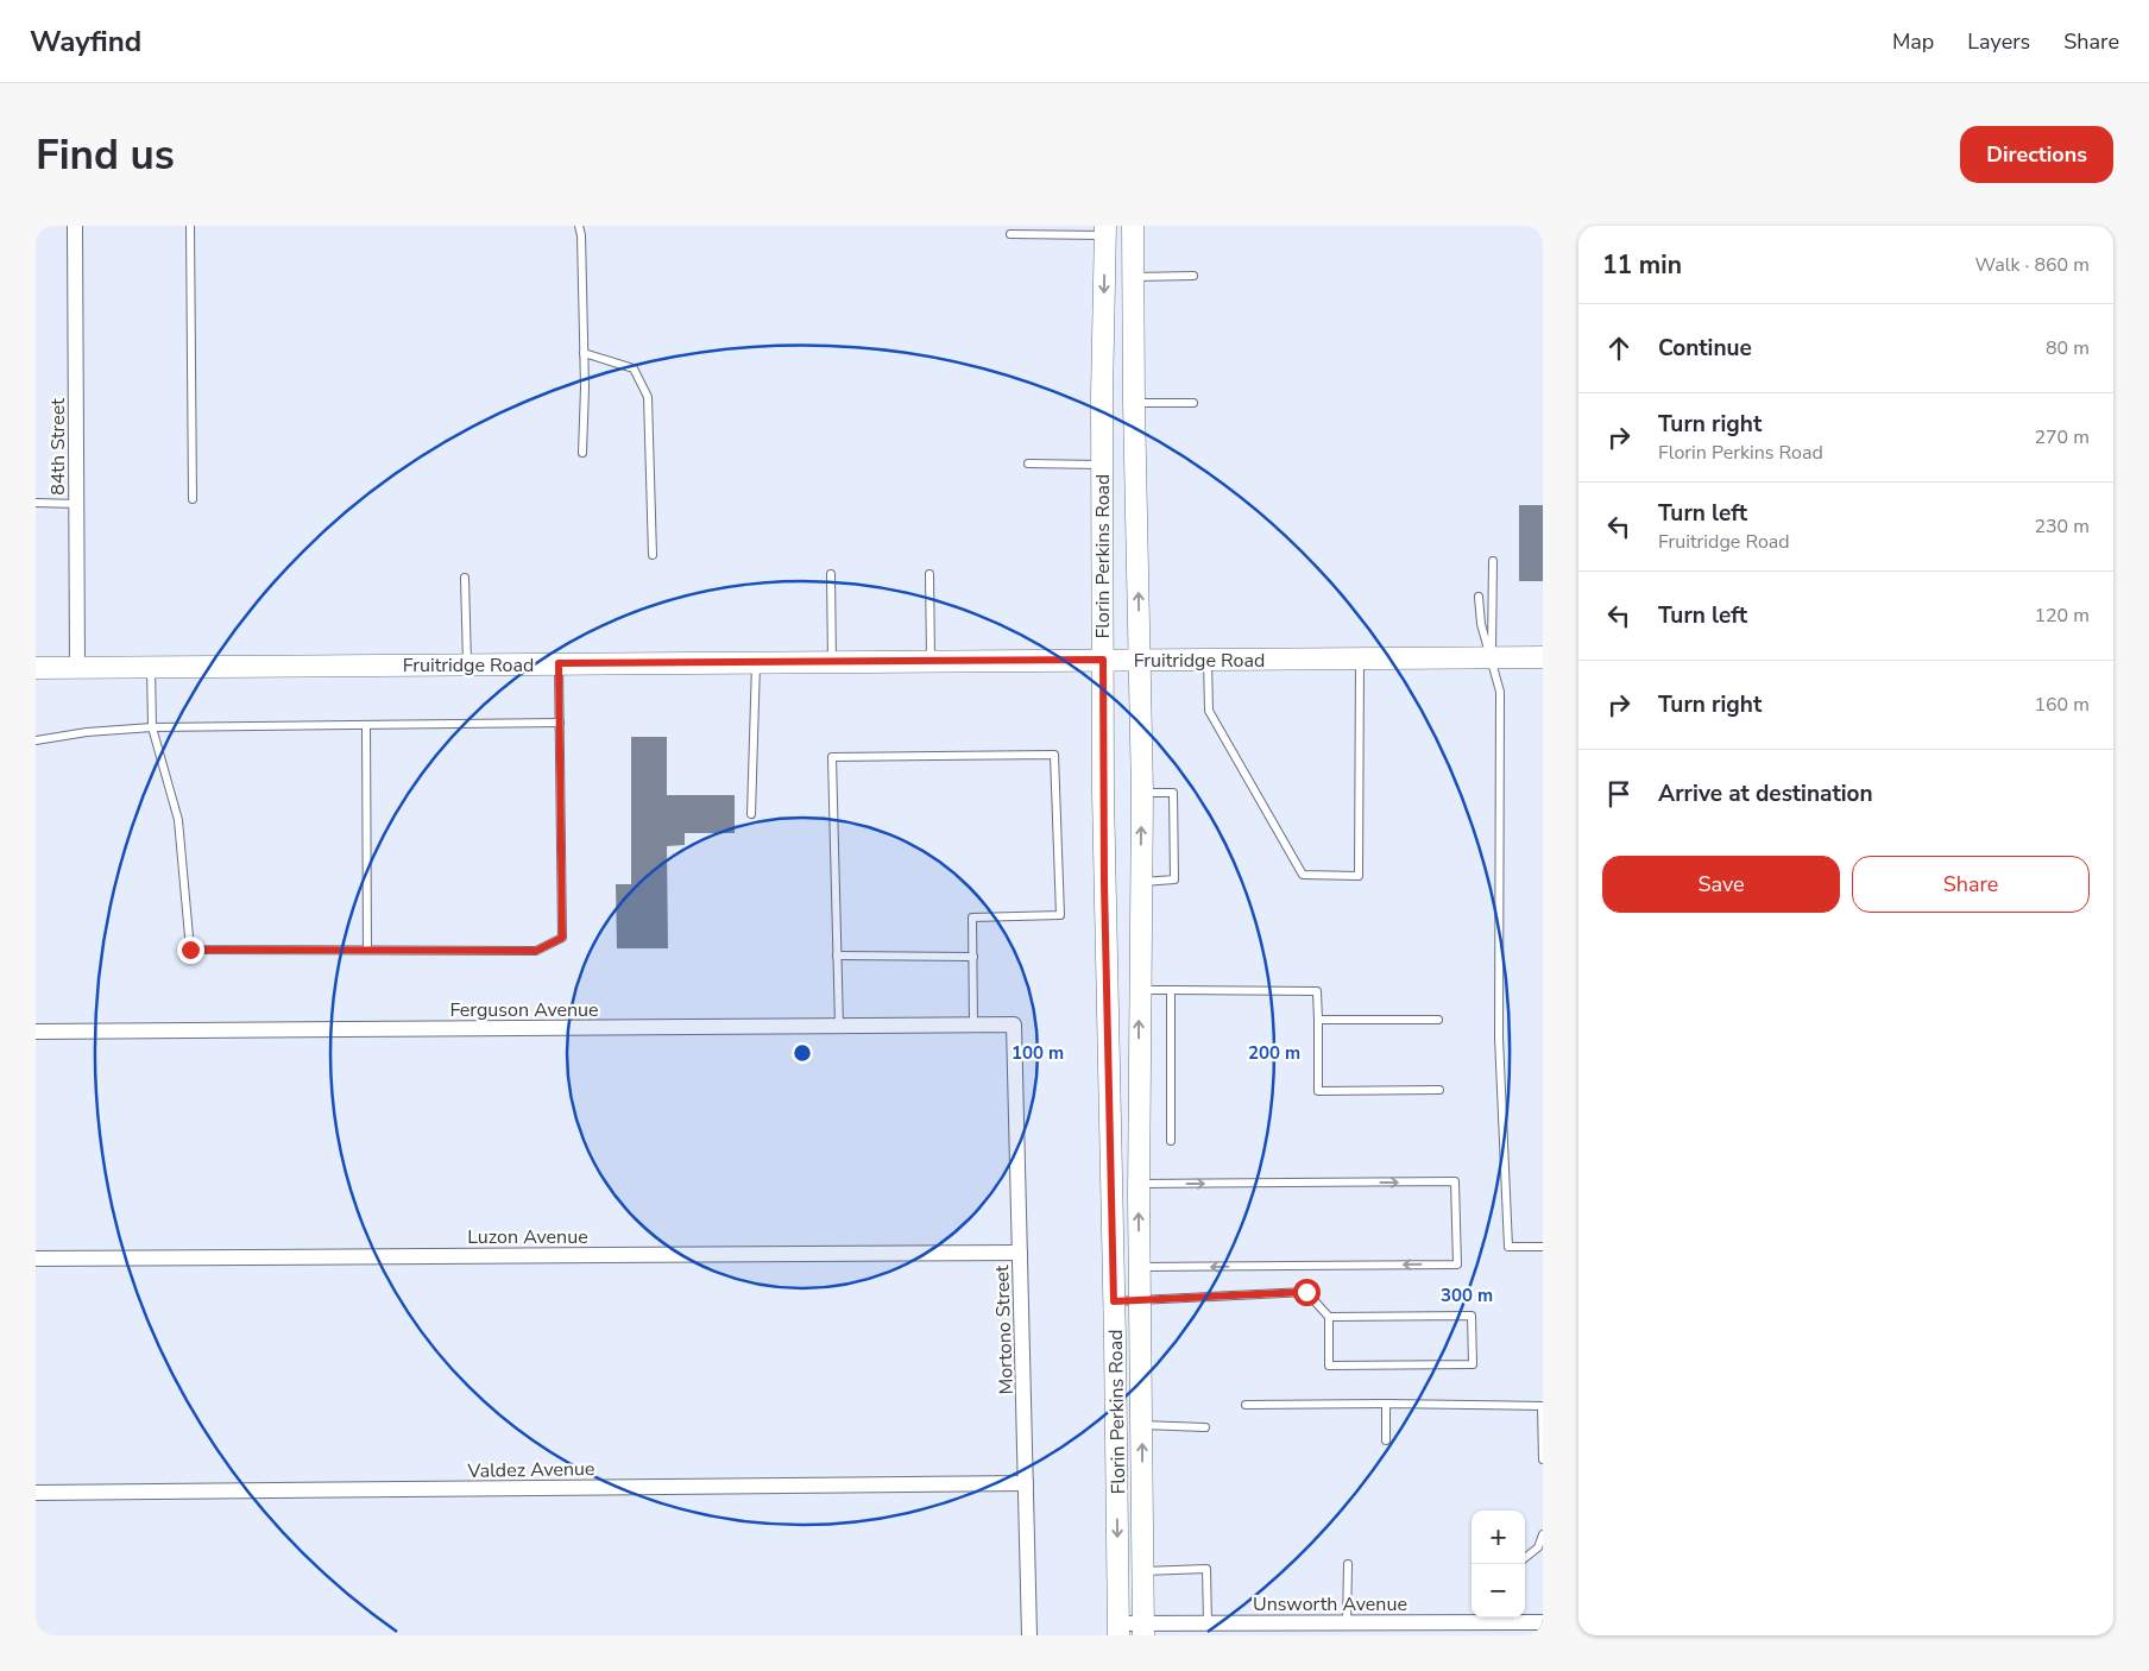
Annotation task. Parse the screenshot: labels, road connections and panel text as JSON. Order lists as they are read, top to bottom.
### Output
{
  "streets": {
    "main road": ["Florin Perkins Road", "Fruitridge Road"],
    "street": [
      "84th Street",
      "Ferguson Avenue",
      "Luzon Avenue",
      "Mortono Street",
      "Valdez Avenue",
      "Unsworth Avenue"
    ]
  },
  "crossings": [
    ["84th Street", "Fruitridge Road"],
    ["Florin Perkins Road", "Fruitridge Road"],
    ["Florin Perkins Road", "Unsworth Avenue"],
    ["Ferguson Avenue", "Mortono Street"],
    ["Luzon Avenue", "Mortono Street"],
    ["Mortono Street", "Valdez Avenue"]
  ],
  "page": {
    "header": "Wayfind",
    "nav": ["Map", "Layers", "Share"],
    "buttons": [
      "Directions",
      ["Save", "Share"]
    ],
    "title": "Find us",
    "heading": ["11 min", "Walk · 860 m"],
    "list": [
      ["Continue", "80 m"],
      ["Turn right", "Florin Perkins Road", "270 m"],
      ["Turn left", "Fruitridge Road", "230 m"],
      ["Turn left", "120 m"],
      ["Turn right", "160 m"],
      "Arrive at destination"
    ],
    "map_buttons": ["+", "−"]
  },
  "rings": ["100 m", "200 m", "300 m"]
}
